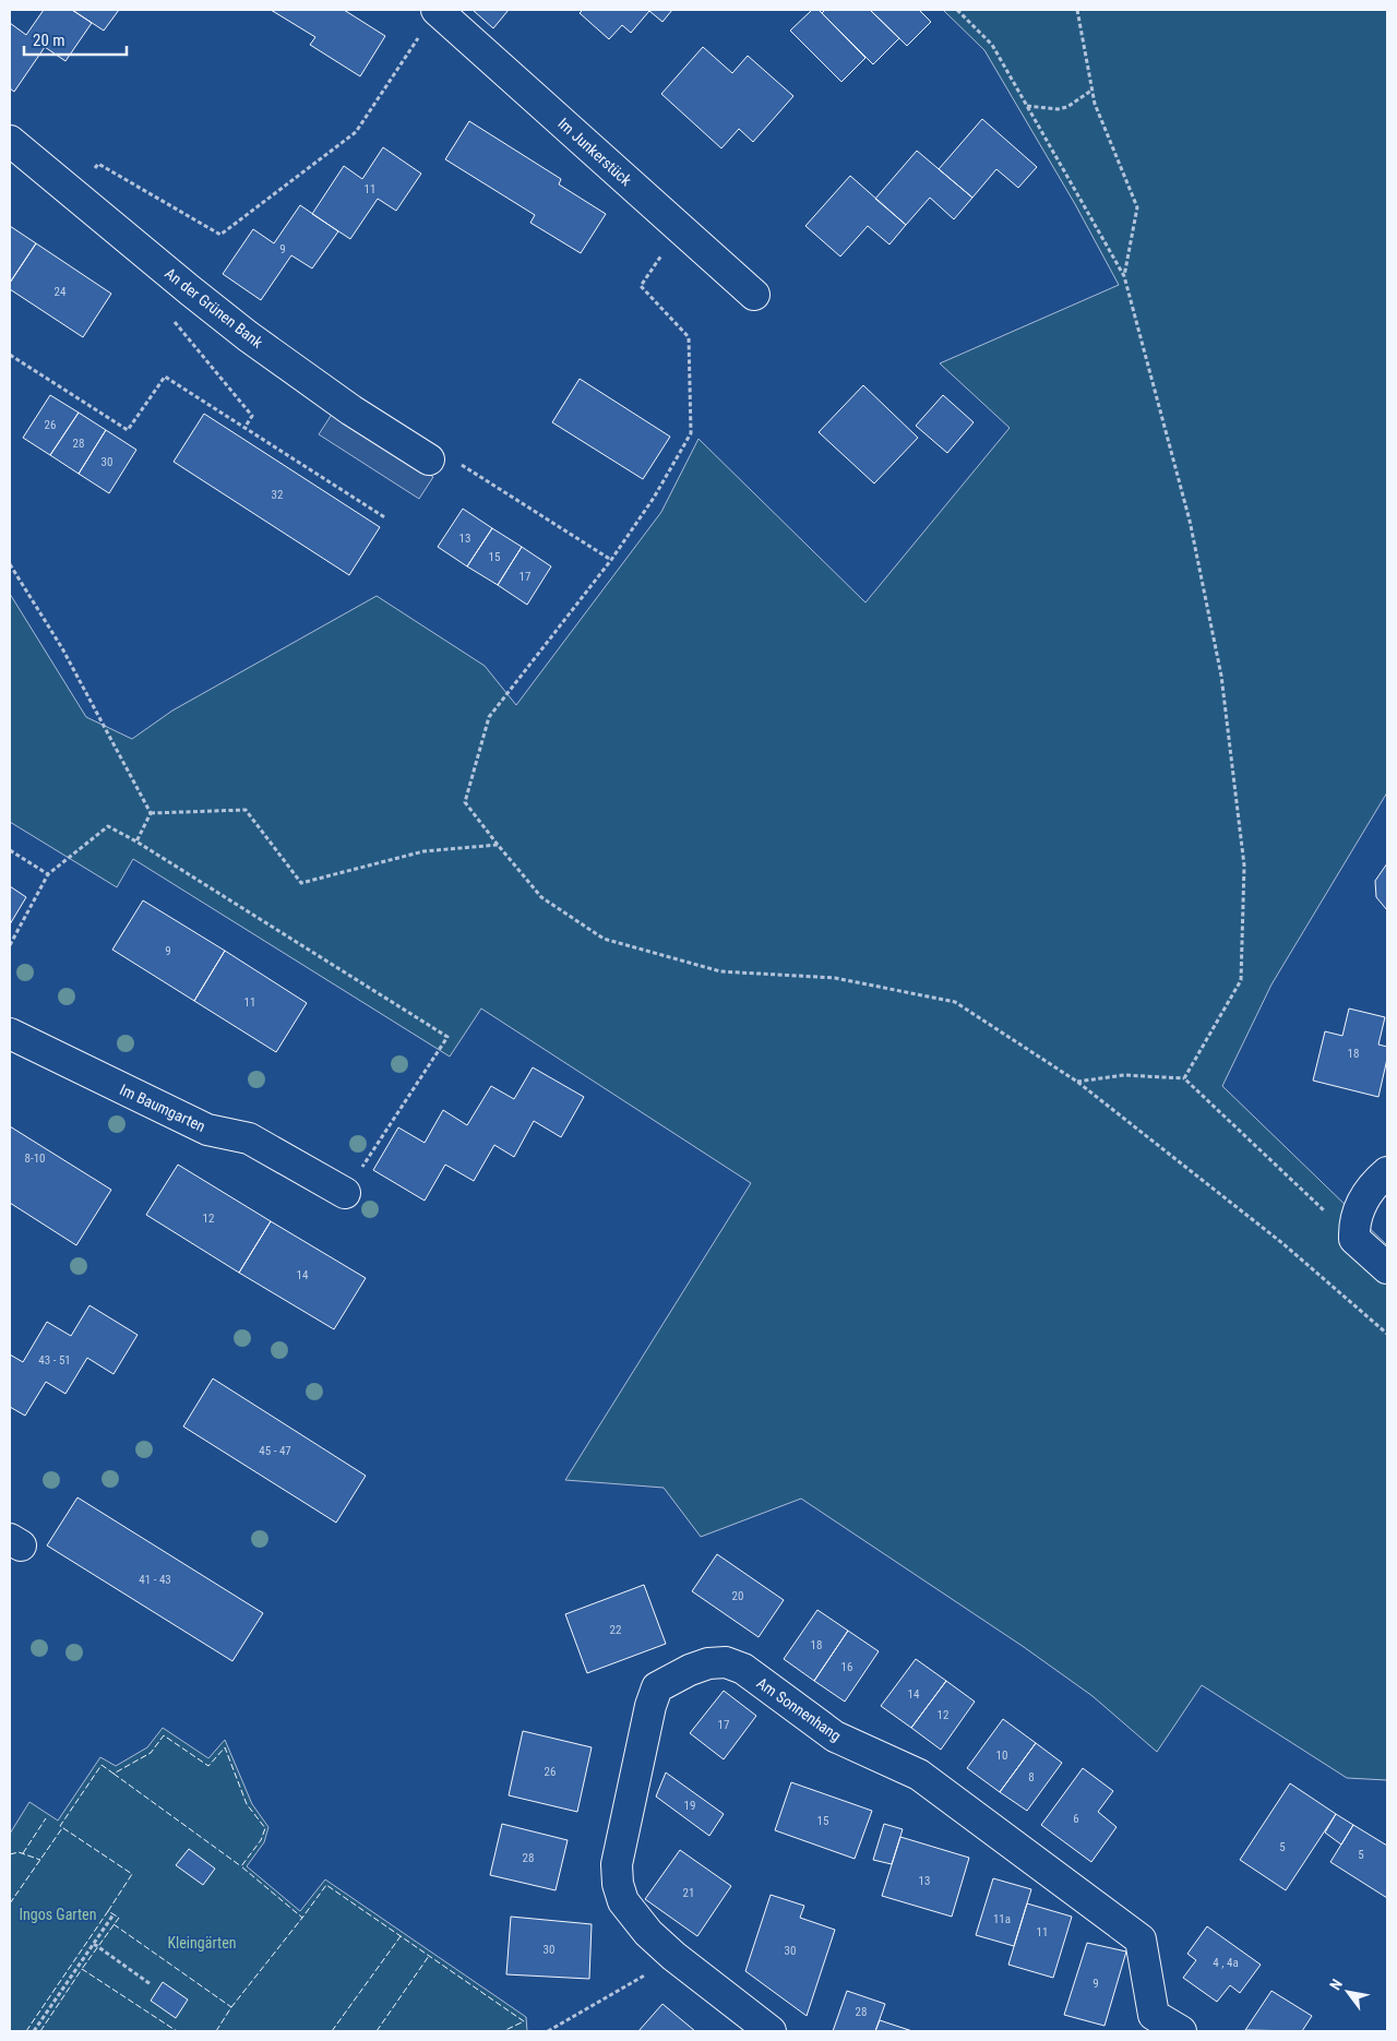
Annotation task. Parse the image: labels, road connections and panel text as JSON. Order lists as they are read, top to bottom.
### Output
{
  "streets": {
    "street": [
      "Im Junkerstück",
      "An der Grünen Bank",
      "Im Baumgarten",
      "Am Sonnenhang"
    ]
  },
  "parks": ["Ingos Garten", "Kleingärten"],
  "house_numbers": [
    "11",
    "9",
    "24",
    "26",
    "28",
    "30",
    "32",
    "13",
    "15",
    "17",
    "9",
    "11",
    "18",
    "8-10",
    "12",
    "14",
    "43 - 51",
    "45 - 47",
    "41 - 43",
    "20",
    "22",
    "18",
    "16",
    "14",
    "12",
    "17",
    "10",
    "26",
    "8",
    "19",
    "6",
    "15",
    "5",
    "5",
    "28",
    "13",
    "21",
    "11a",
    "11",
    "30",
    "30",
    "4 , 4a",
    "9",
    "28"
  ],
  "scale_bar": "20 m",
  "north": "top left"
}
